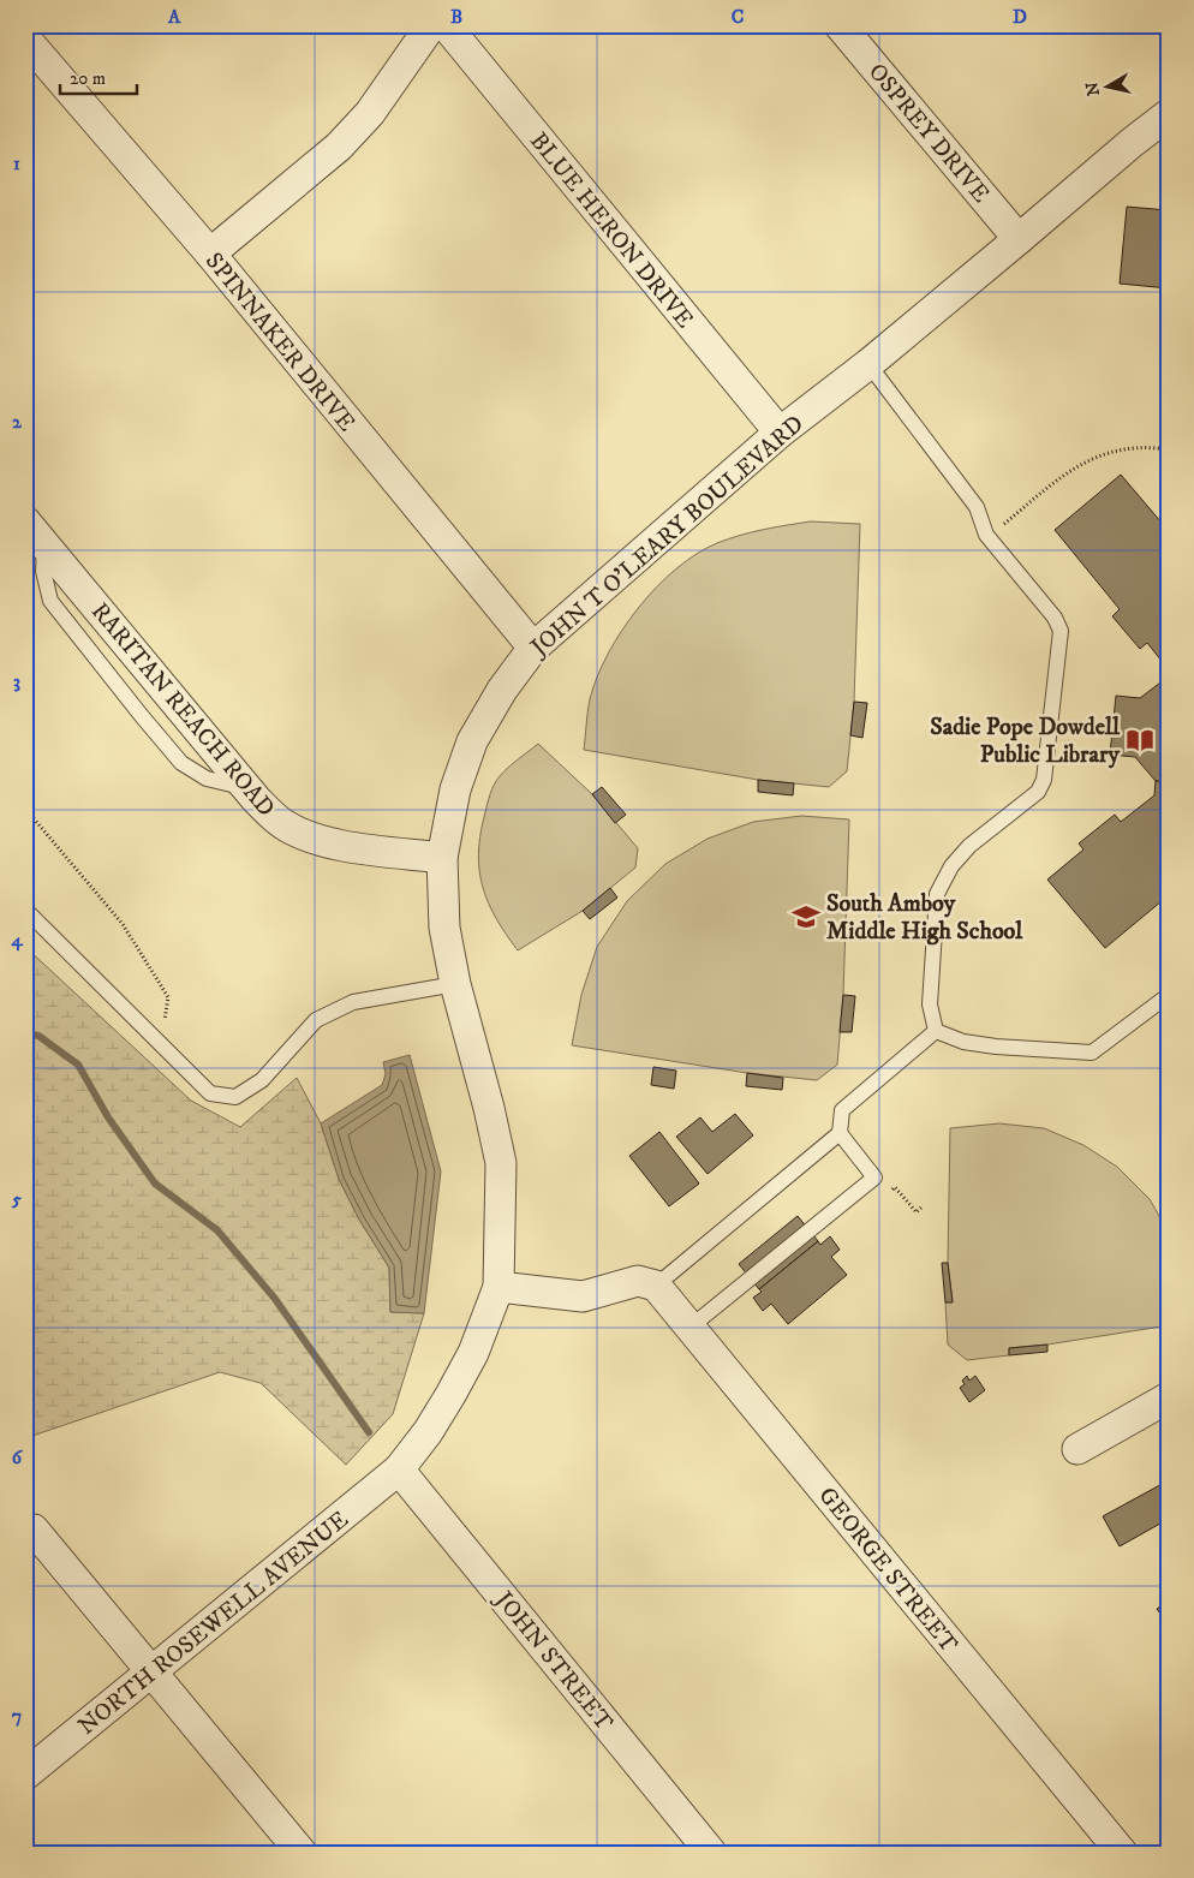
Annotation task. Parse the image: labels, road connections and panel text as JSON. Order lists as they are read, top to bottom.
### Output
{
  "streets": {
    "street": [
      "OSPREY DRIVE",
      "BLUE HERON DRIVE",
      "SPINNAKER DRIVE",
      "JOHN T O'LEARY BOULEVARD",
      "RARITAN REACH ROAD",
      "GEORGE STREET",
      "NORTH ROSEWELL AVENUE",
      "JOHN STREET"
    ]
  },
  "crossings": [
    ["OSPREY DRIVE", "JOHN T O'LEARY BOULEVARD"],
    ["BLUE HERON DRIVE", "JOHN T O'LEARY BOULEVARD"],
    ["SPINNAKER DRIVE", "JOHN T O'LEARY BOULEVARD"],
    ["JOHN T O'LEARY BOULEVARD", "RARITAN REACH ROAD"],
    ["JOHN T O'LEARY BOULEVARD", "NORTH ROSEWELL AVENUE"],
    ["JOHN T O'LEARY BOULEVARD", "JOHN STREET"],
    ["NORTH ROSEWELL AVENUE", "JOHN STREET"]
  ],
  "places": {
    "library": ["Sadie Pope Dowdell Public Library"],
    "school or university": ["South Amboy Middle High School"]
  },
  "scale_bar": "20 m",
  "north": "left",
  "grid": {
    "columns": [
      "A",
      "B",
      "C",
      "D"
    ],
    "rows": [
      "1",
      "2",
      "3",
      "4",
      "5",
      "6",
      "7"
    ]
  }
}
